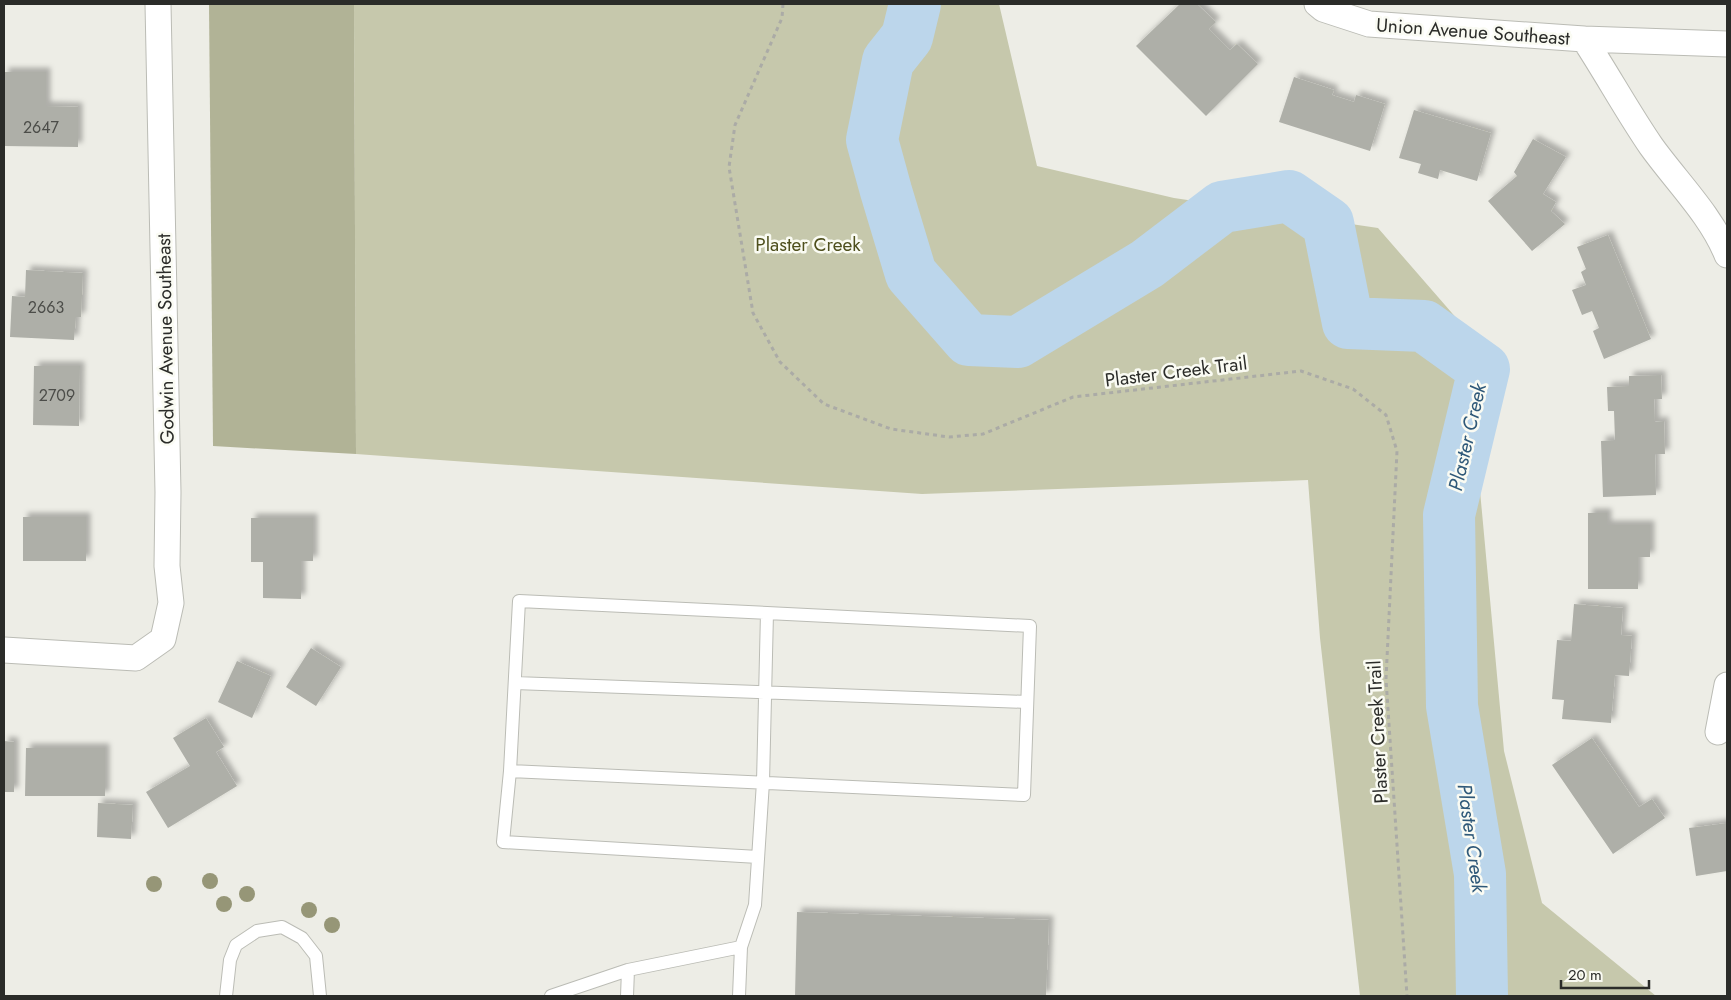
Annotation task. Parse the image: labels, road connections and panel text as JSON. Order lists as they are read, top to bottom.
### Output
{
  "streets": {
    "street": ["Union Avenue Southeast", "Godwin Avenue Southeast"],
    "path": ["Plaster Creek Trail"]
  },
  "water": ["Plaster Creek"],
  "parks": ["Plaster Creek"],
  "house_numbers": ["2647", "2663", "2709"],
  "scale_bar": "20 m"
}
